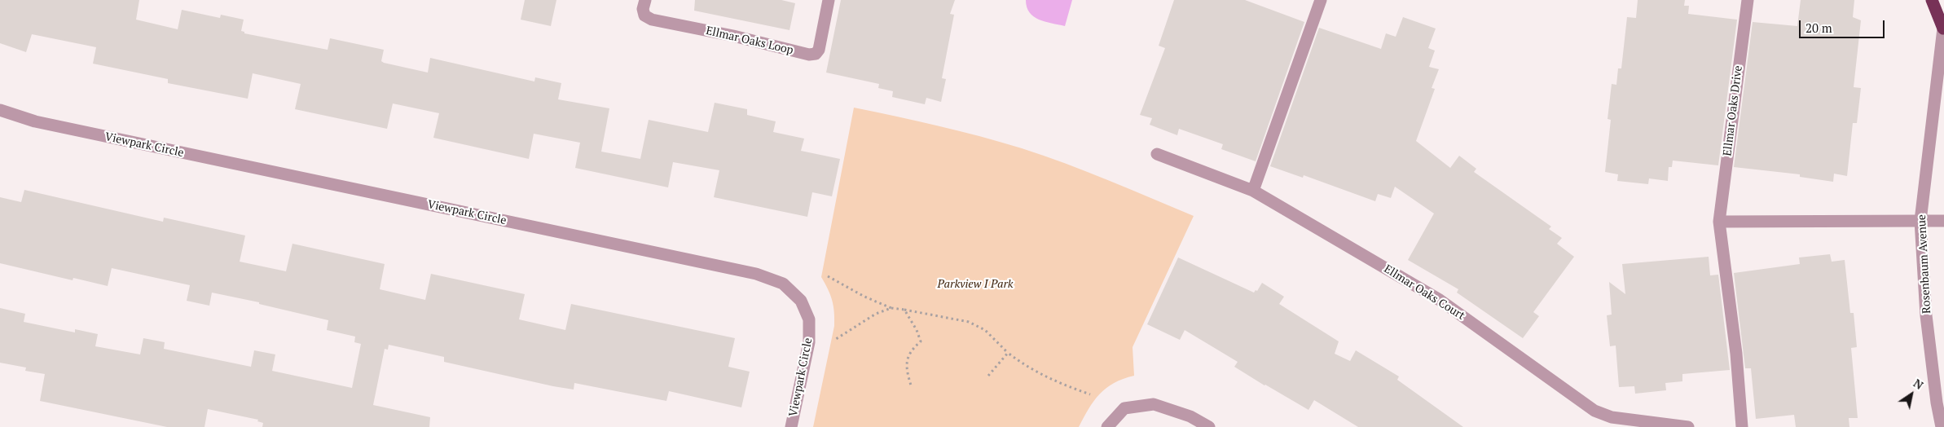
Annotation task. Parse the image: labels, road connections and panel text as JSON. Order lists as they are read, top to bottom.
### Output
{
  "streets": {
    "street": [
      "Ellmar Oaks Loop",
      "Ellmar Oaks Drive",
      "Viewpark Circle",
      "Rosenbaum Avenue",
      "Ellmar Oaks Court"
    ]
  },
  "parks": ["Parkview I Park"],
  "scale_bar": "20 m",
  "north": "top right"
}
